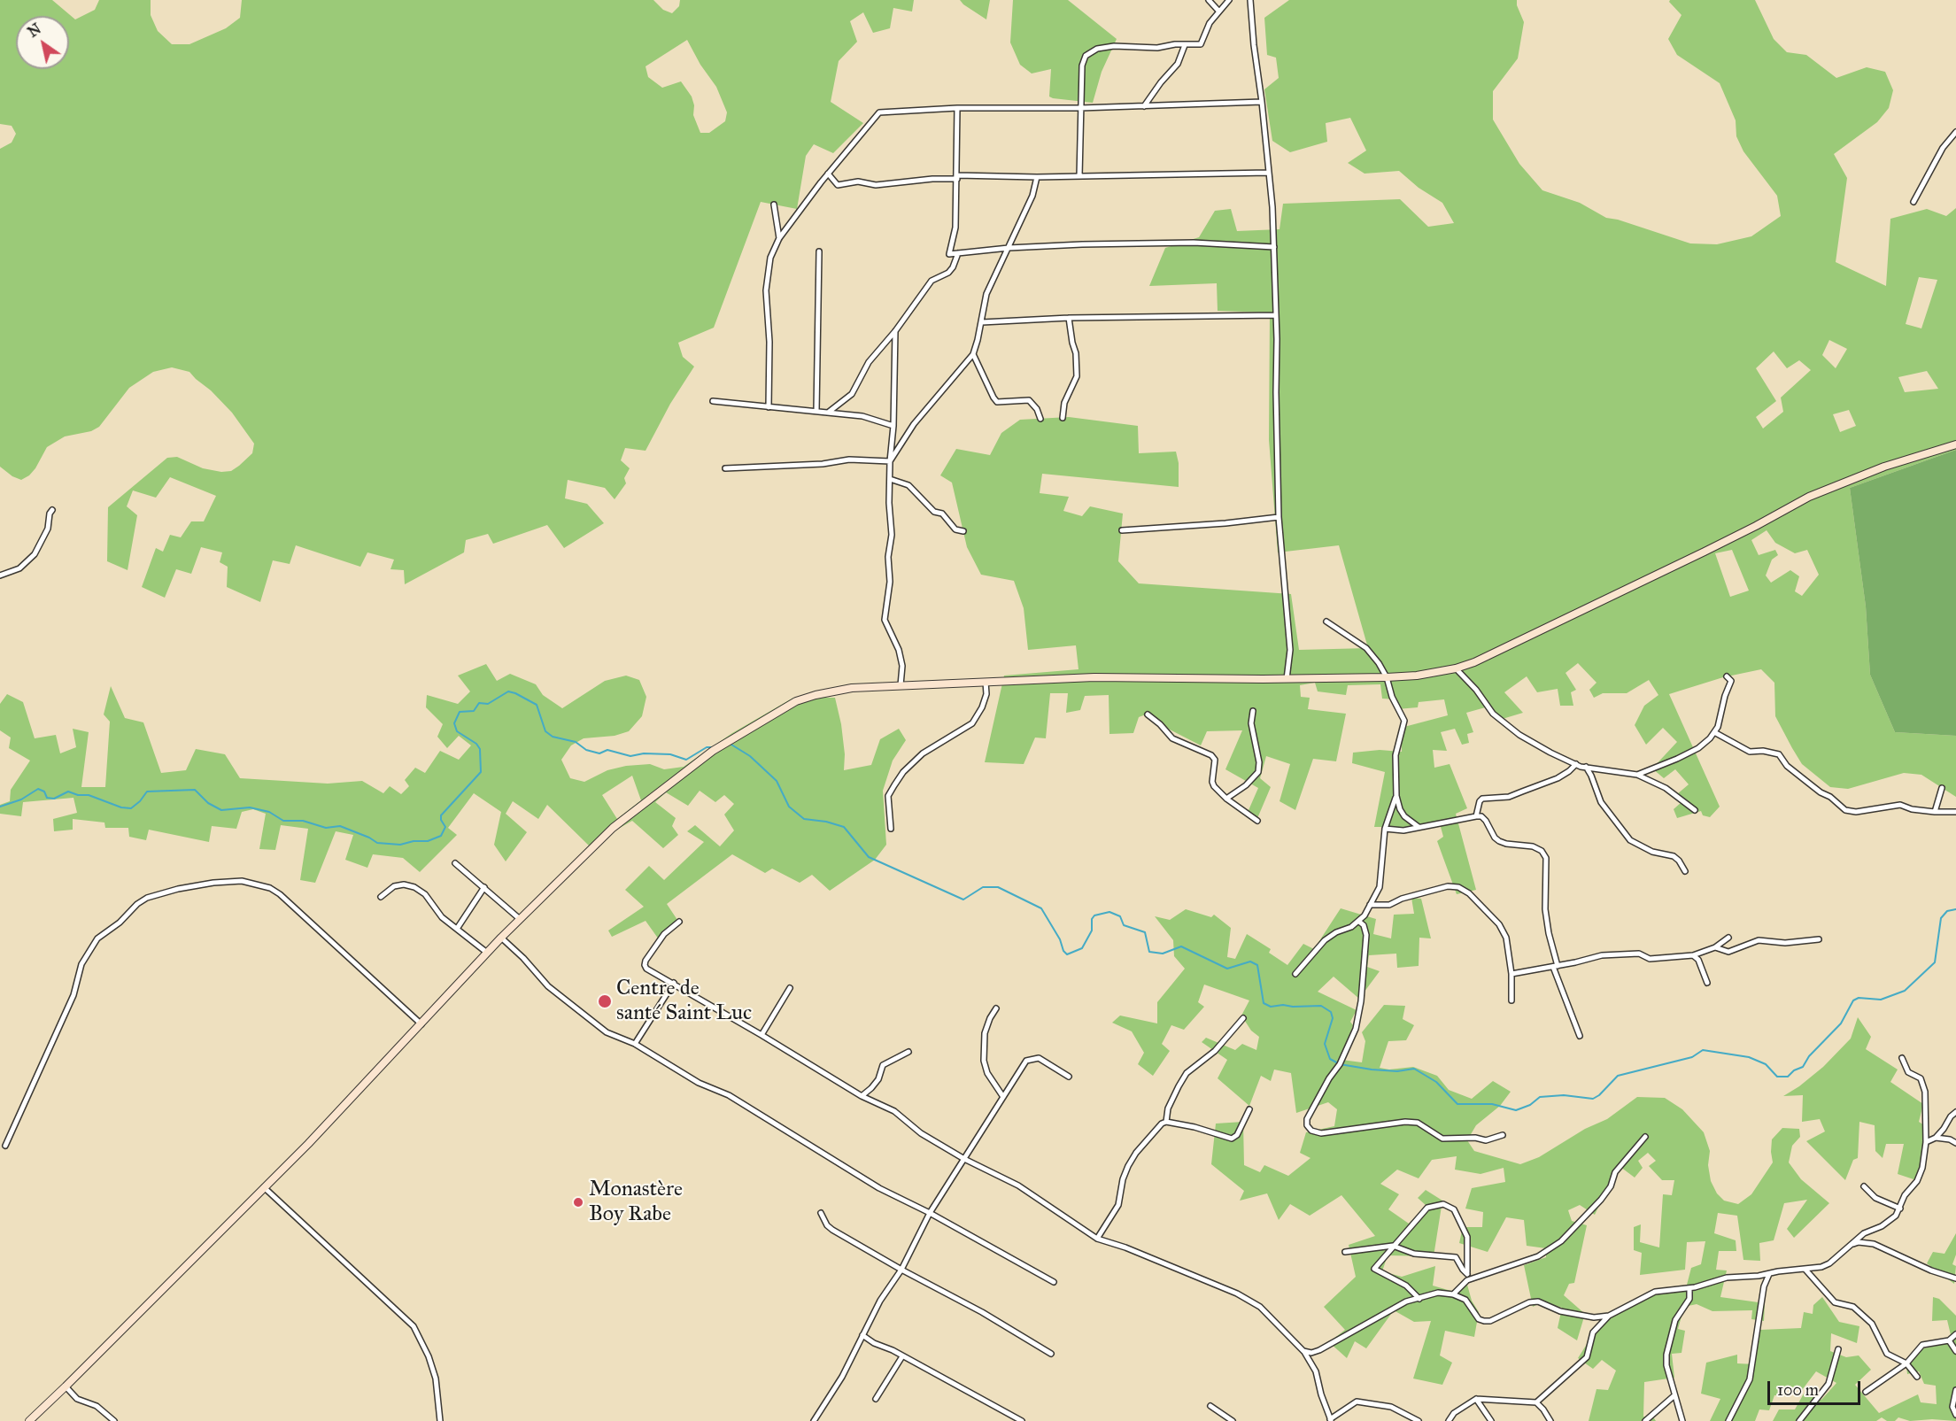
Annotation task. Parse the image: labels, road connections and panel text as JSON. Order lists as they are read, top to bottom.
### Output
{
  "places": ["Centre de santé Saint Luc", "Monastère Boy Rabe"],
  "scale_bar": "100 m",
  "north": "top left"
}
